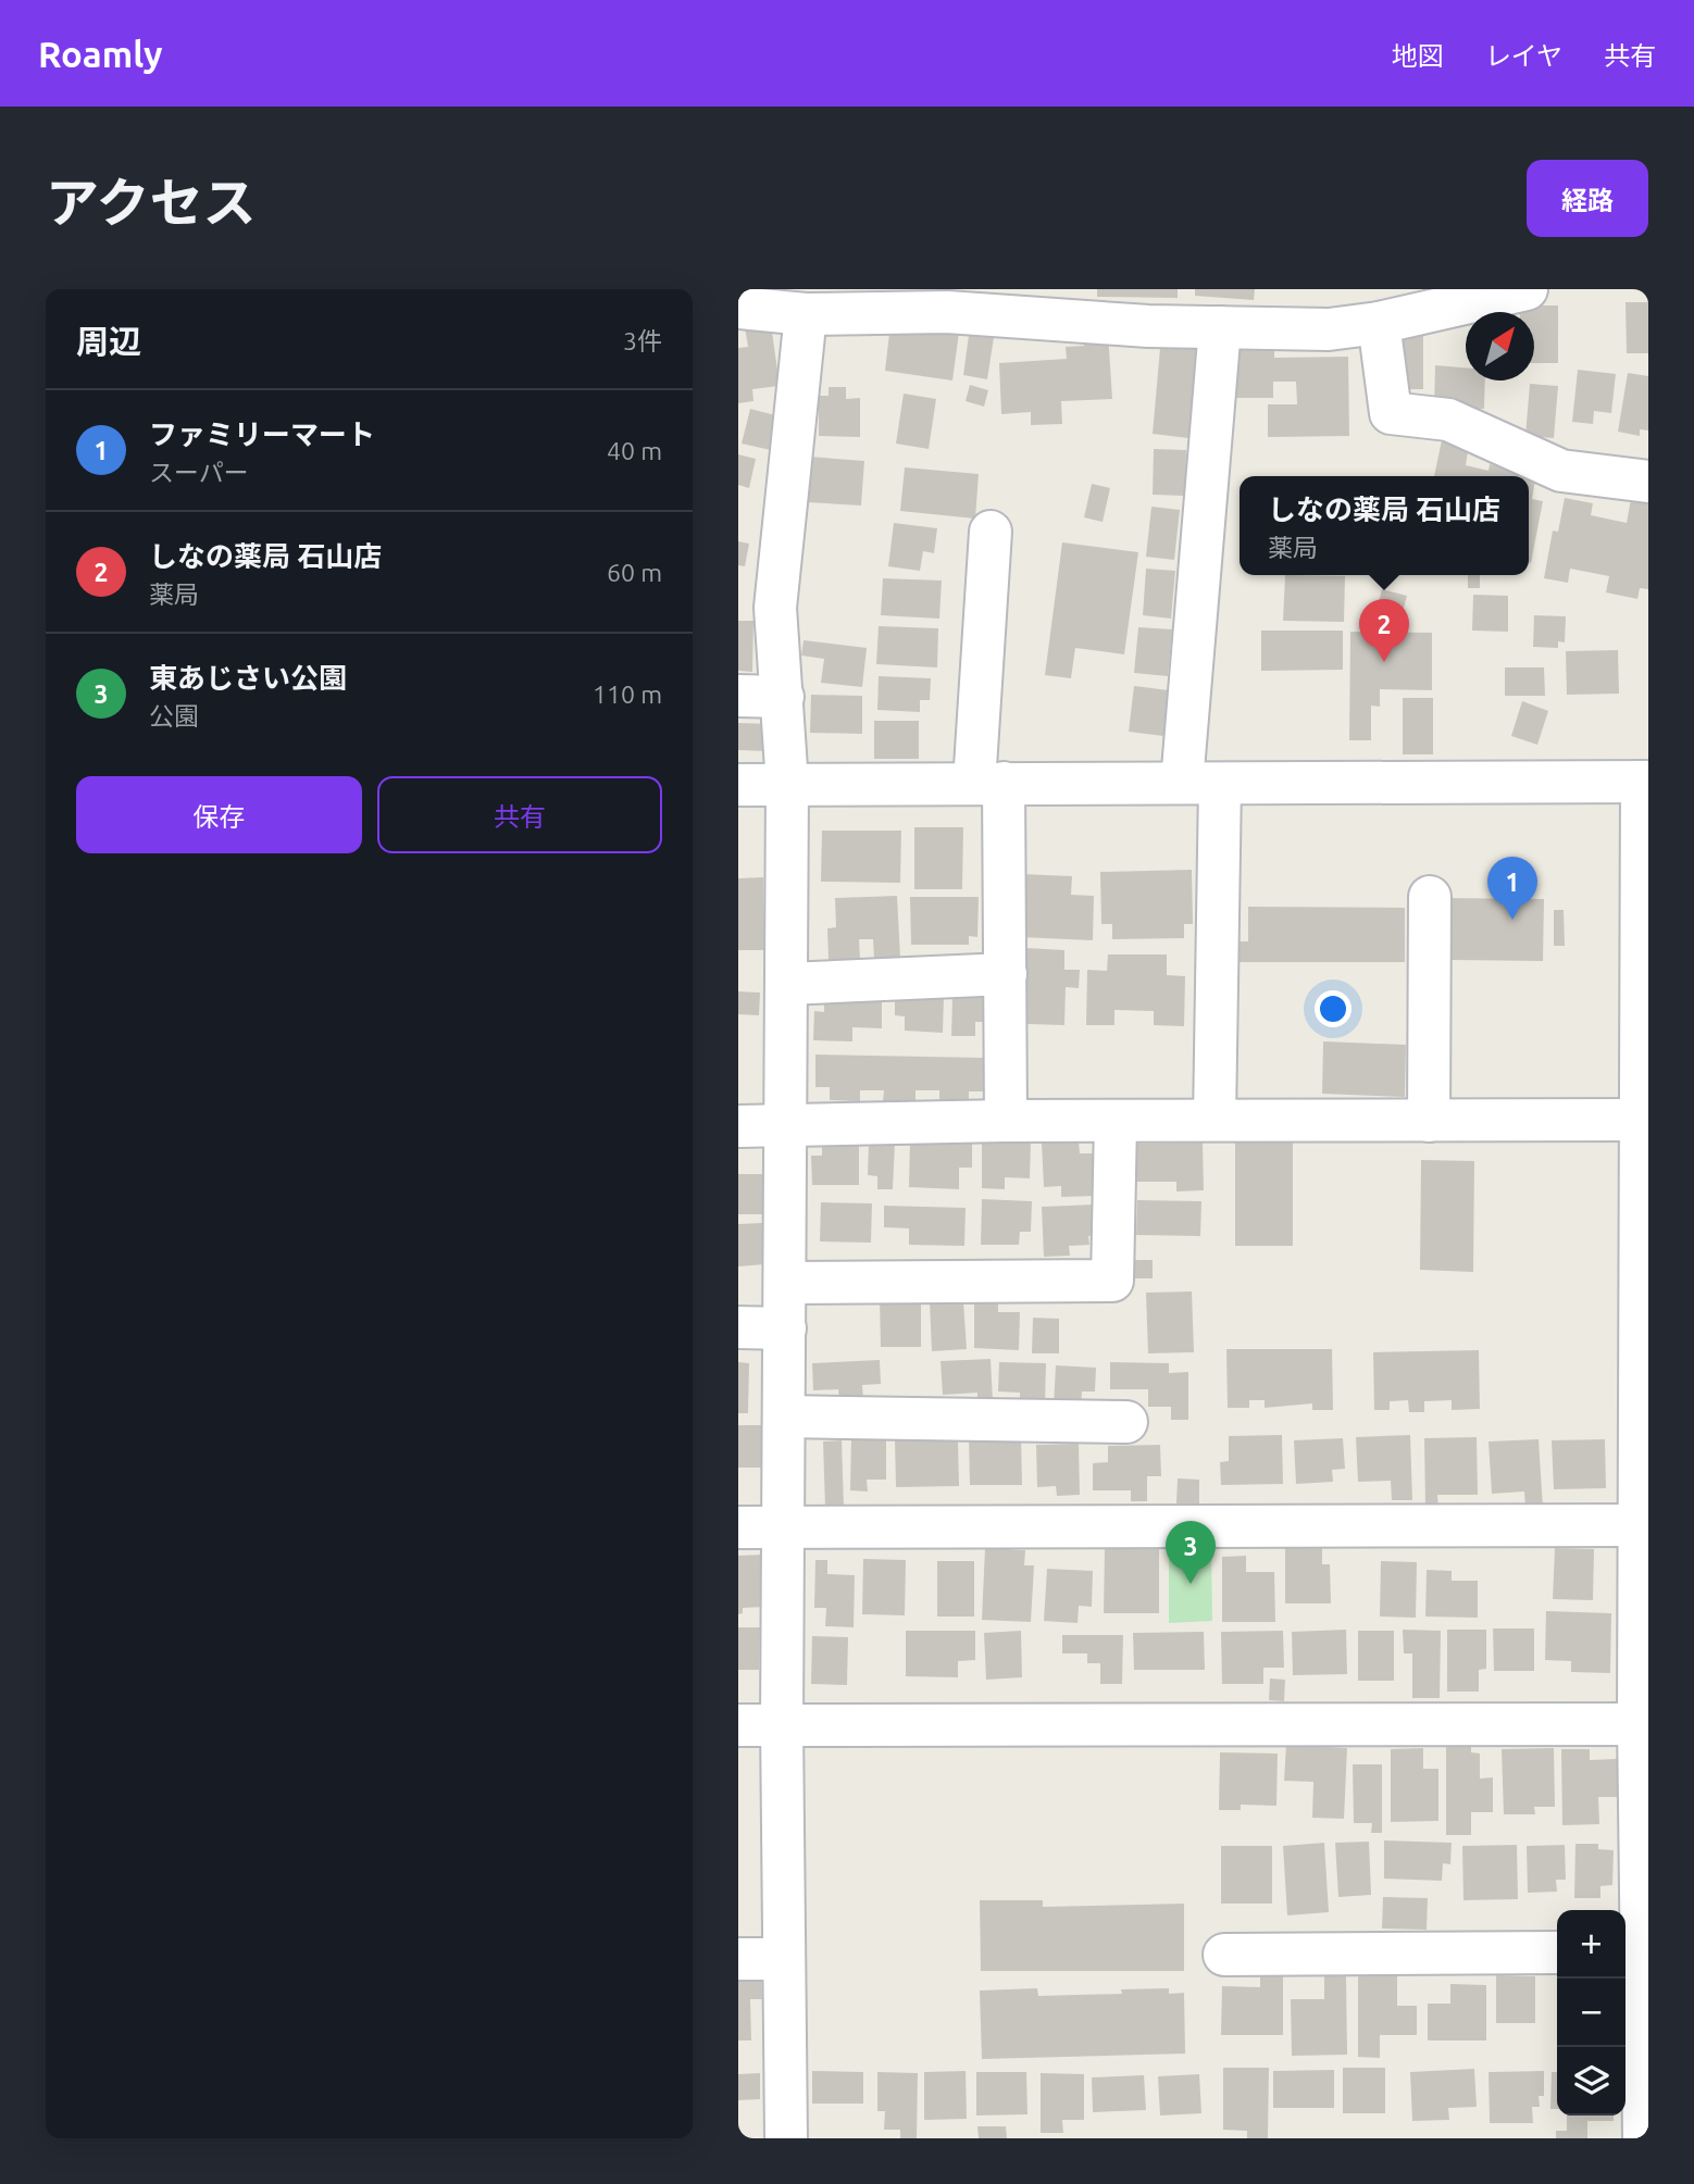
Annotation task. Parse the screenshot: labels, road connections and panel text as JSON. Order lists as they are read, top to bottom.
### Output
{
  "north": "top right",
  "page": {
    "header": "Roamly",
    "nav": ["地図", "レイヤ", "共有"],
    "title": "アクセス",
    "buttons": [
      "経路",
      ["保存", "共有"]
    ],
    "heading": ["周辺", "3件"],
    "list": [
      {
        "mark": "1",
        "name": "ファミリーマート",
        "note": "スーパー",
        "value": "40 m"
      },
      {
        "mark": "2",
        "name": "しなの薬局 石山店",
        "note": "薬局",
        "value": "60 m"
      },
      {
        "mark": "3",
        "name": "東あじさい公園",
        "note": "公園",
        "value": "110 m"
      }
    ],
    "popup": ["しなの薬局 石山店", "薬局"],
    "pins": ["2", "1", "3"],
    "map_buttons": ["+", "−"]
  }
}
